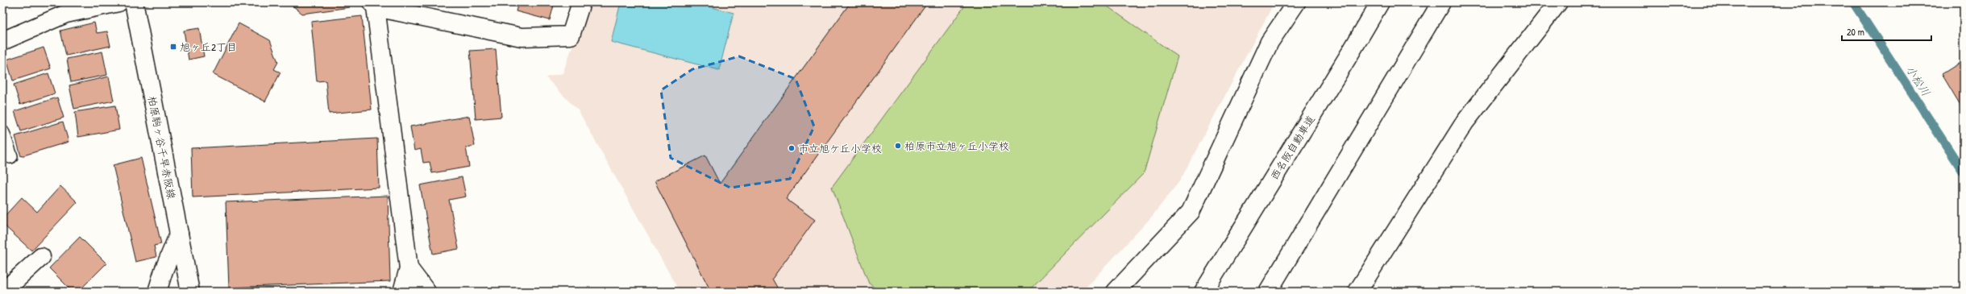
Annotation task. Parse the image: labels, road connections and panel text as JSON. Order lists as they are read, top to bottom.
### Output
{
  "streets": {
    "main road": ["柏原駒ヶ谷千早赤阪線", "西名阪自動車道"]
  },
  "water": ["小松川"],
  "places": {
    "transit": ["旭ヶ丘2丁目"],
    "other": ["柏原市立旭ヶ丘小学校", "市立旭ケ丘小学校"]
  },
  "scale_bar": "20 m"
}
